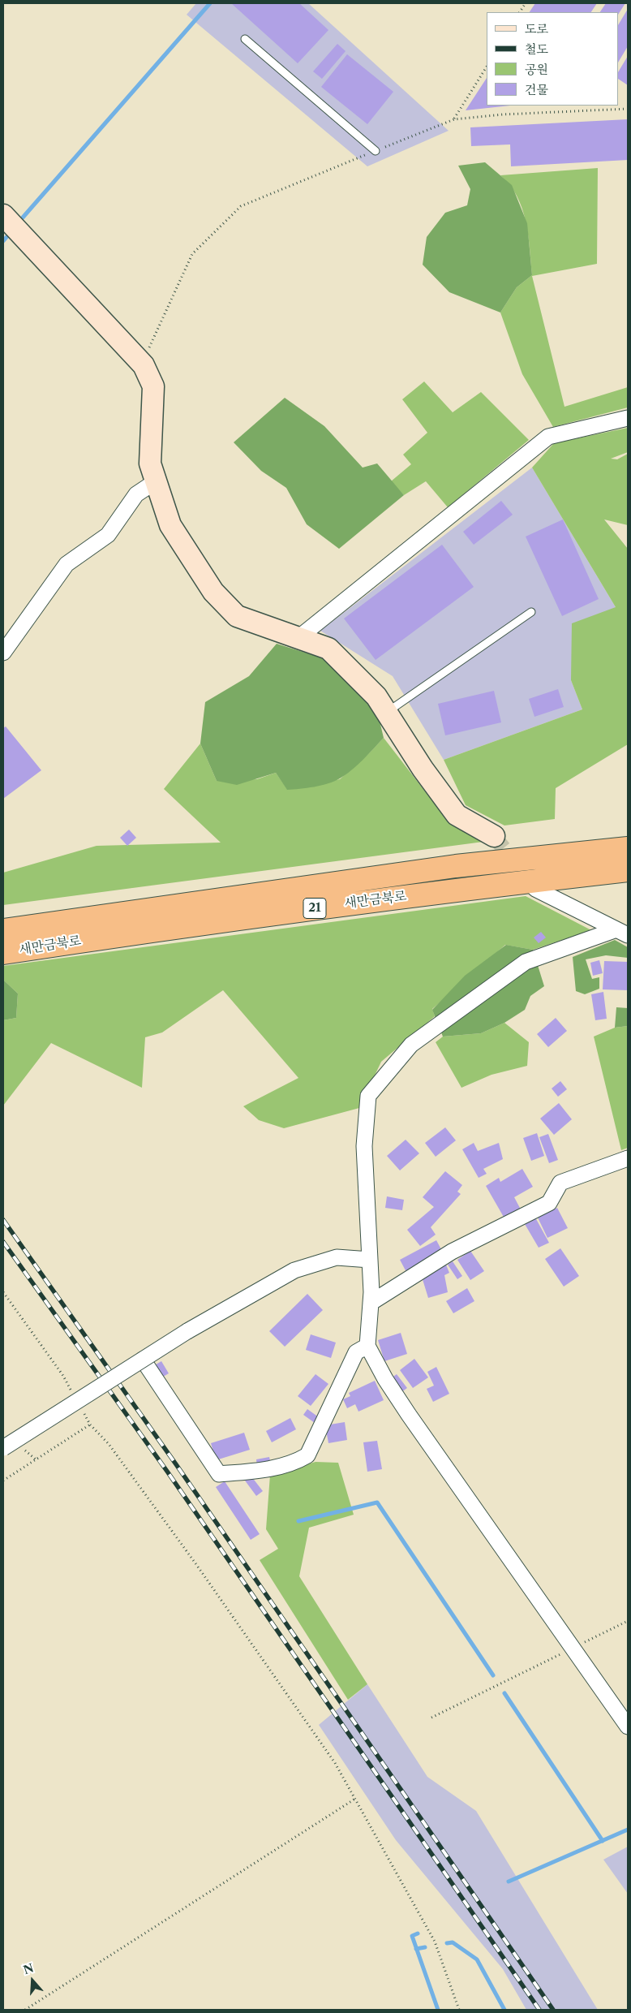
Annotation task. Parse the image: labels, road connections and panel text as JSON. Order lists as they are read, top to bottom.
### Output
{
  "streets": {
    "highway": ["새만금북로", "21"]
  },
  "legend": [
    "도로",
    "철도",
    "공원",
    "건물"
  ],
  "north": "top"
}
